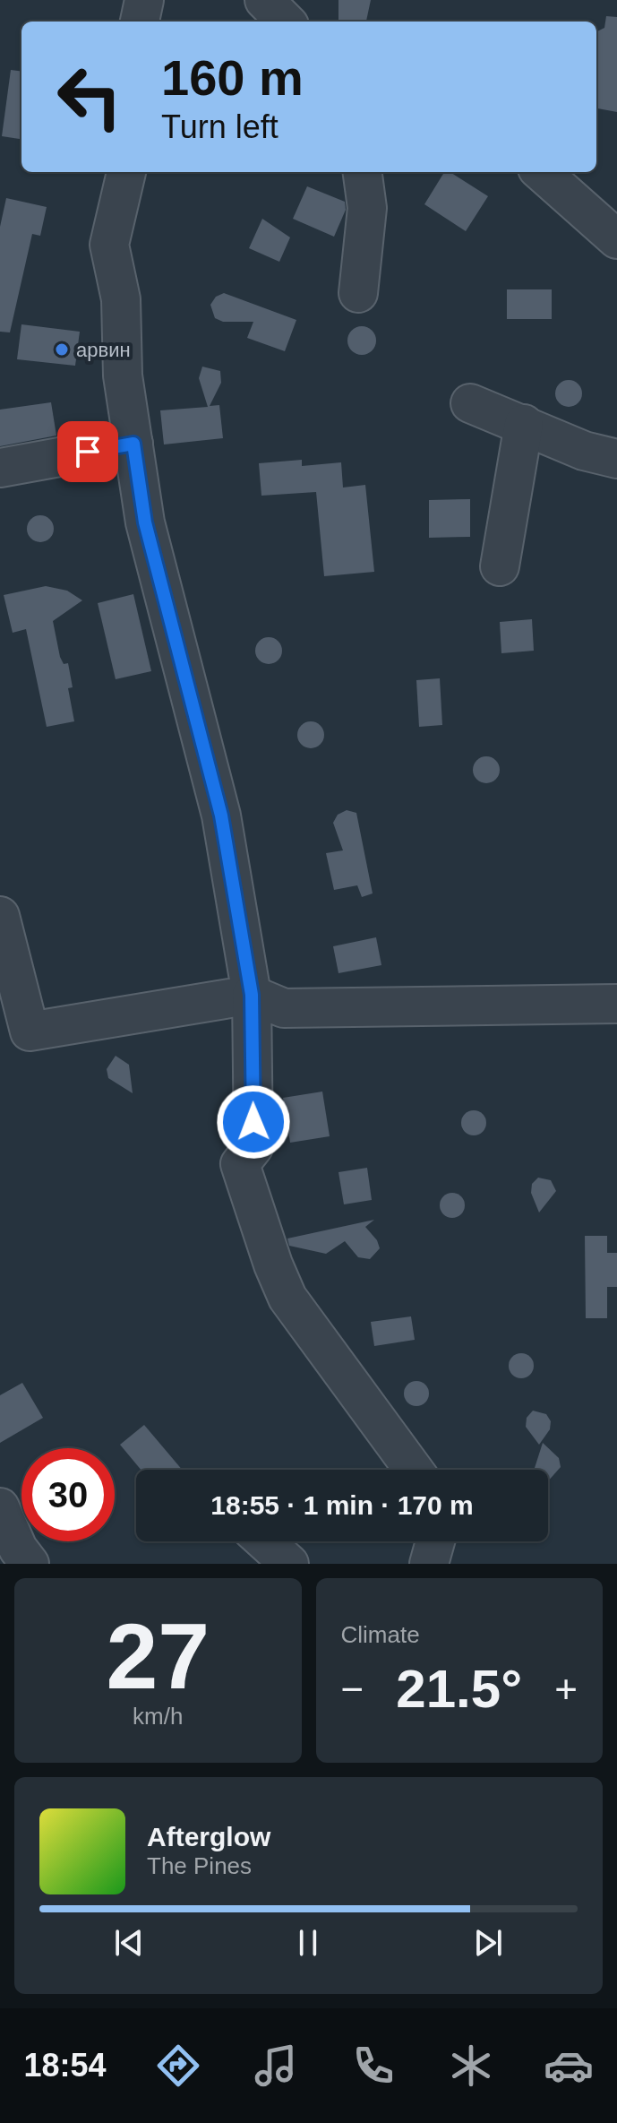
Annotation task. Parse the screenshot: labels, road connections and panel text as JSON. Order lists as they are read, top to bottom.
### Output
{
  "places": ["арвин"],
  "page": {
    "turn": ["160 m", "Turn left"],
    "limit": "30",
    "trip": "18:55 · 1 min · 170 m",
    "tile": [
      ["27", "km/h"],
      "Climate"
    ],
    "heat": ["−", "21.5°", "+"],
    "song": ["Afterglow", "The Pines"],
    "tabs": "18:54"
  }
}
